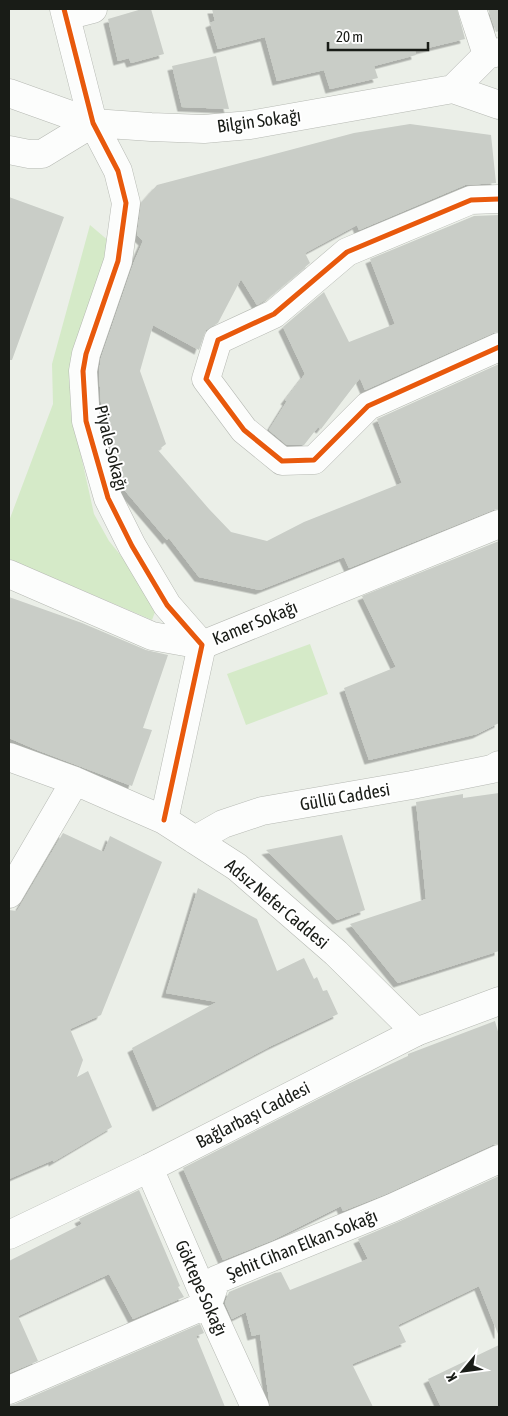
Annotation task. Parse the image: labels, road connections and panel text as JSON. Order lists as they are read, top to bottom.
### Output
{
  "streets": {
    "street": [
      "Bilgin Sokağı",
      "Piyale Sokağı",
      "Kamer Sokağı",
      "Güllü Caddesi",
      "Adsız Nefer Caddesi",
      "Bağlarbaşı Caddesi",
      "Şehit Cihan Elkan Sokağı",
      "Göktepe Sokağı"
    ]
  },
  "crossings": [
    ["Bilgin Sokağı", "Piyale Sokağı"],
    ["Piyale Sokağı", "Kamer Sokağı"],
    ["Güllü Caddesi", "Adsız Nefer Caddesi"],
    ["Adsız Nefer Caddesi", "Bağlarbaşı Caddesi"],
    ["Bağlarbaşı Caddesi", "Göktepe Sokağı"],
    ["Şehit Cihan Elkan Sokağı", "Göktepe Sokağı"]
  ],
  "scale_bar": "20 m",
  "north": "bottom left"
}
